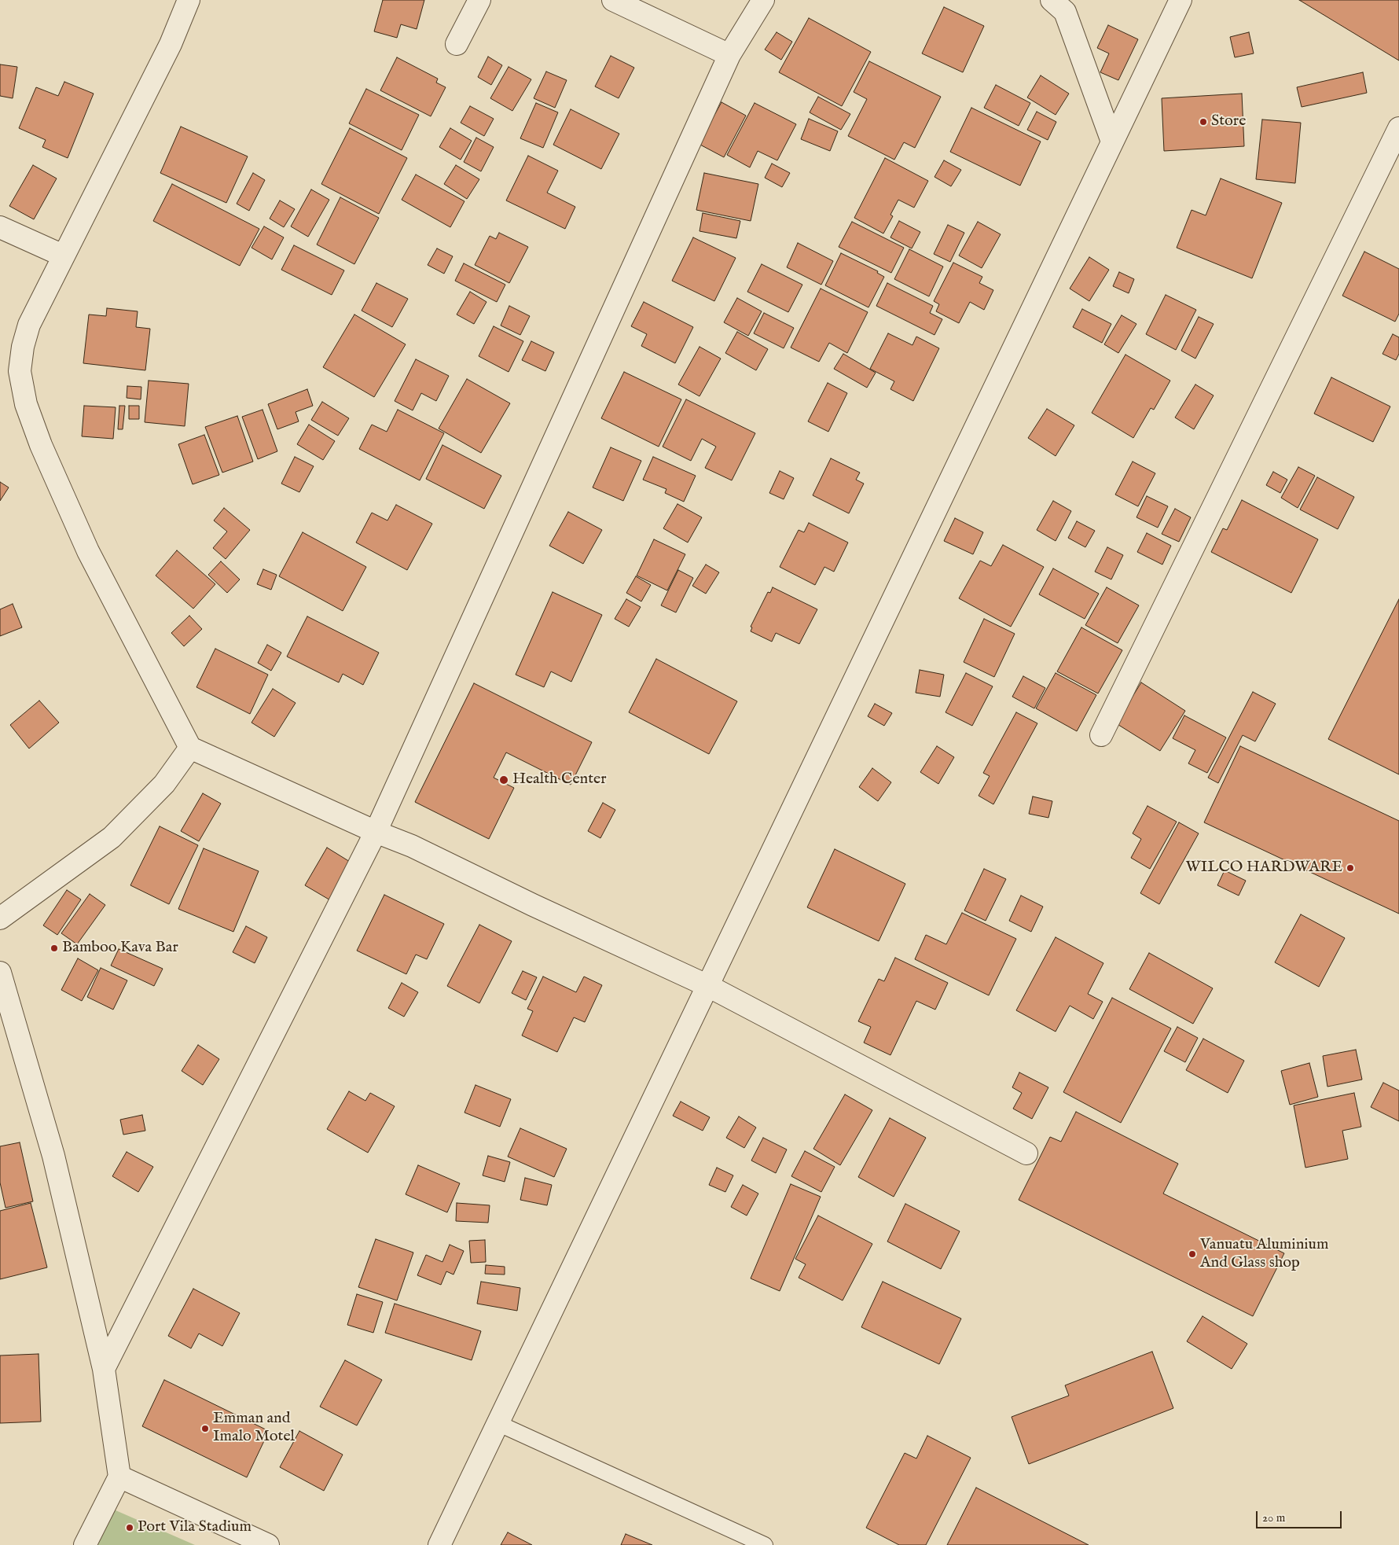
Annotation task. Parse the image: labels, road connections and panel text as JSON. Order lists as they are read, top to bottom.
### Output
{
  "places": [
    "Store",
    "Health Center",
    "WILCO HARDWARE",
    "Bamboo Kava Bar",
    "Vanuatu Aluminium And Glass shop",
    "Emman and Imalo Motel",
    "Port Vila Stadium"
  ],
  "scale_bar": "20 m"
}
